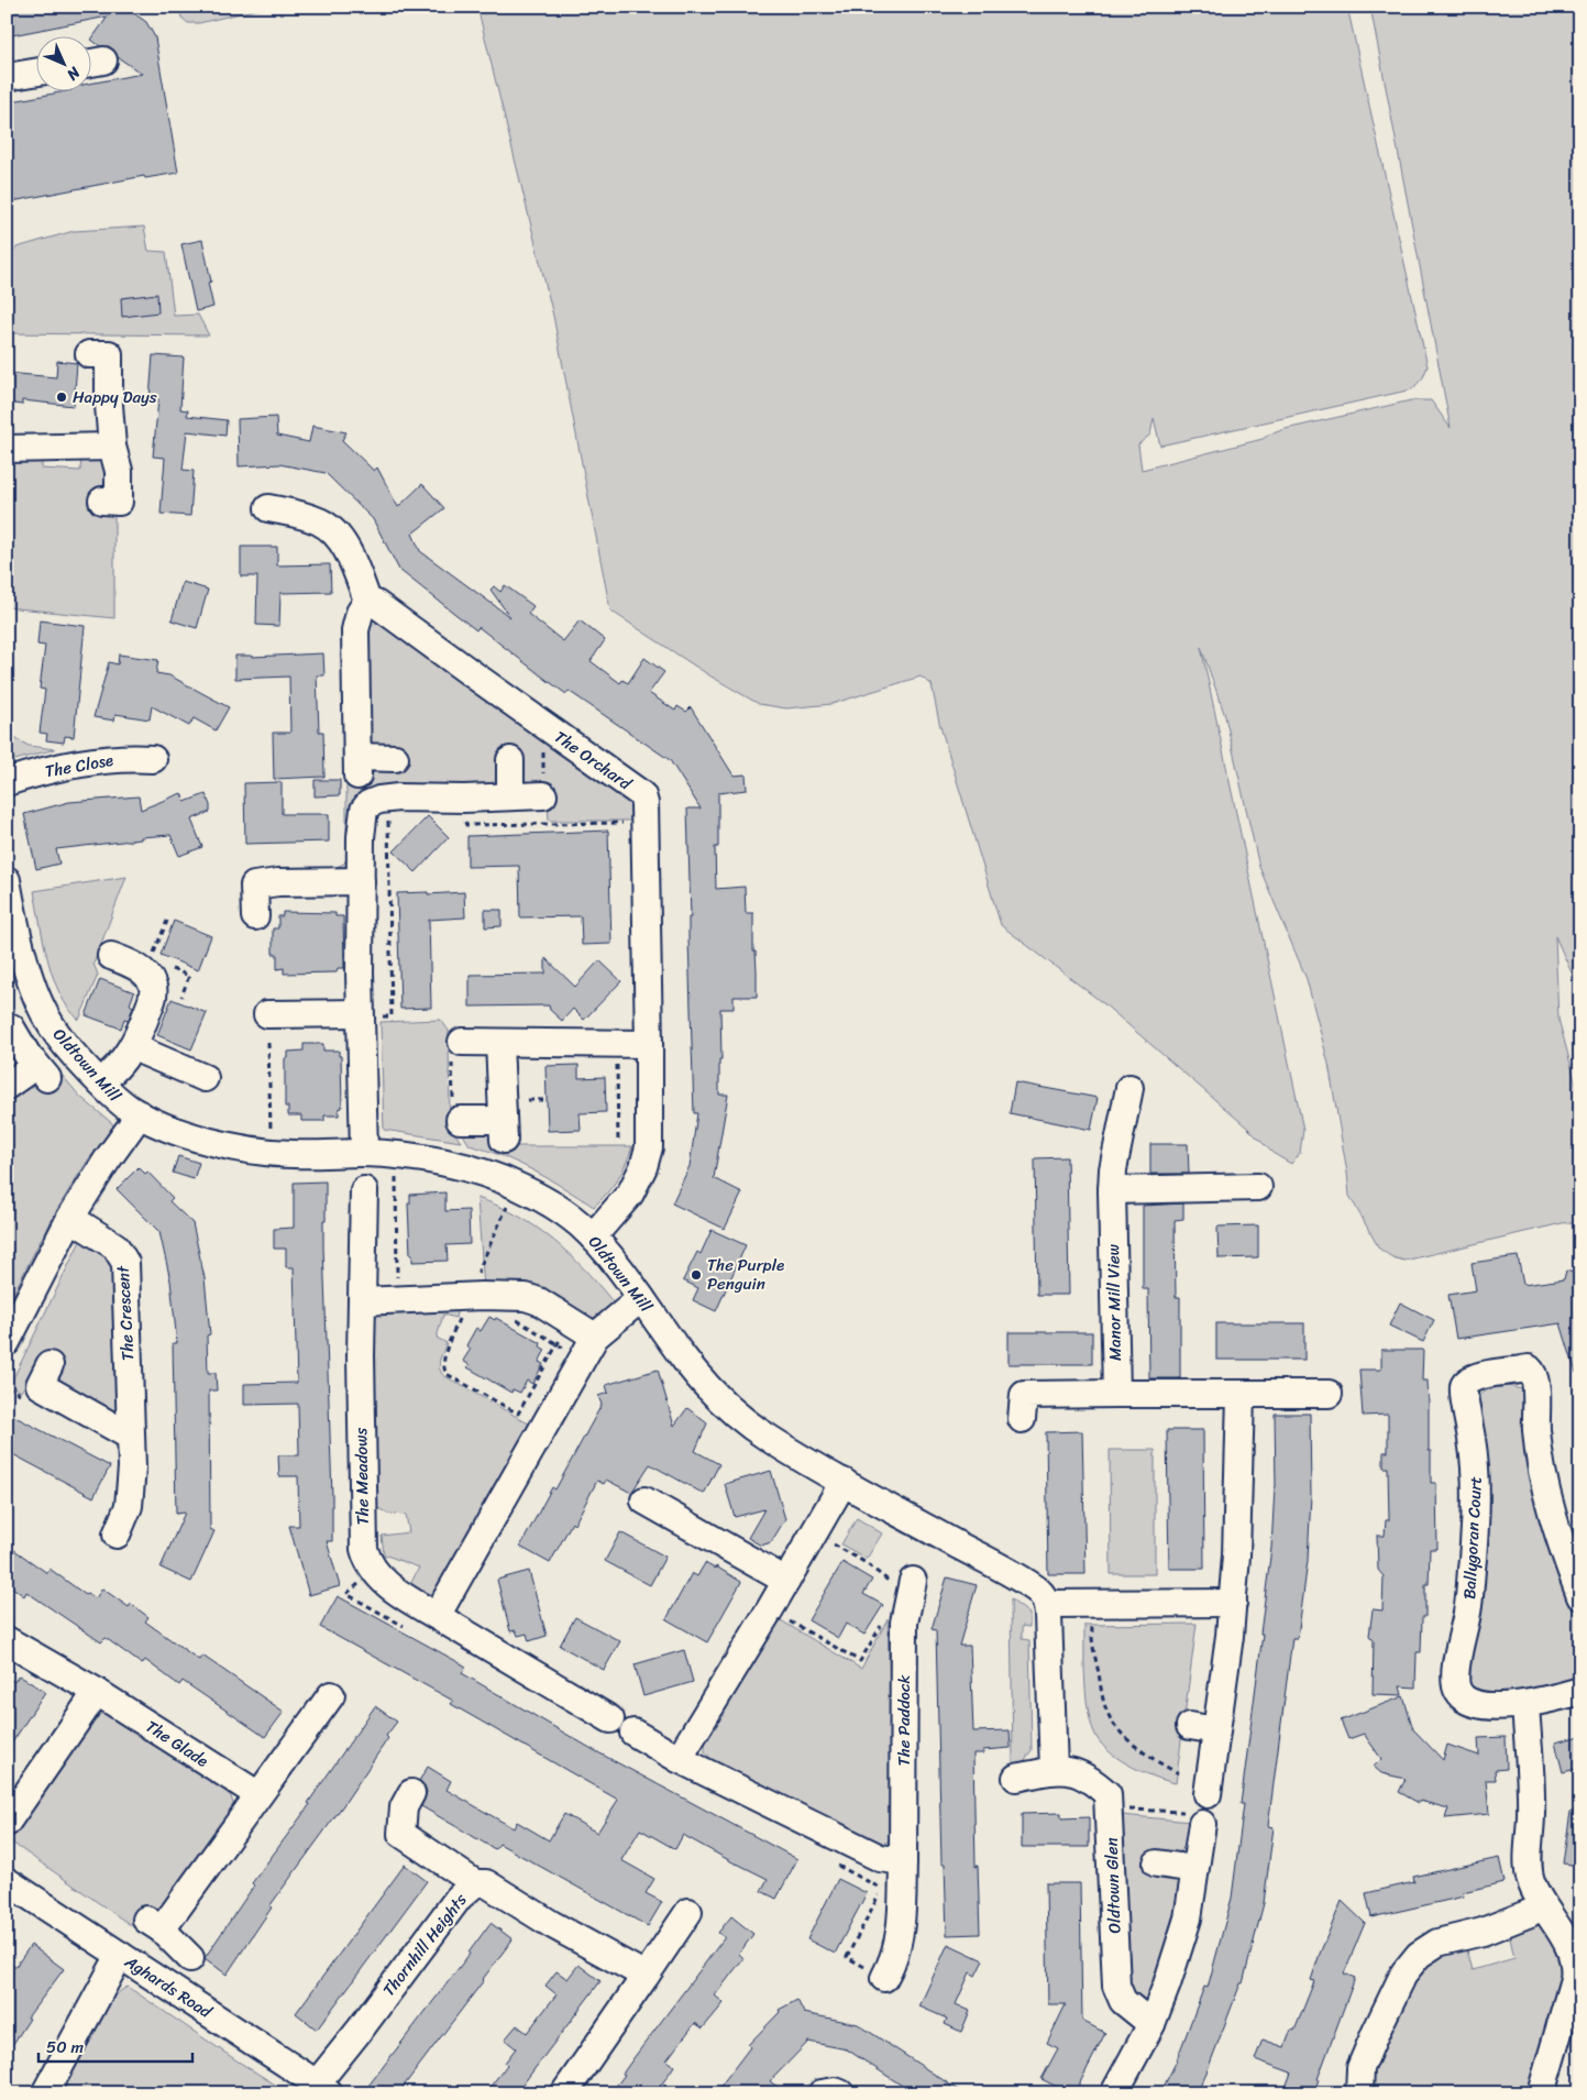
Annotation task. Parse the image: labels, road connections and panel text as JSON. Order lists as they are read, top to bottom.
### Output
{
  "streets": {
    "street": [
      "The Orchard",
      "The Close",
      "Oldtown Mill",
      "Manor Mill View",
      "The Crescent",
      "The Meadows",
      "Ballygoran Court",
      "The Paddock",
      "The Glade",
      "Oldtown Glen",
      "Thornhill Heights",
      "Aghards Road"
    ]
  },
  "crossings": [
    ["The Orchard", "Oldtown Mill"],
    ["Thornhill Heights", "Aghards Road"]
  ],
  "places": ["Happy Days", "The Purple Penguin"],
  "scale_bar": "50 m",
  "north": "bottom right"
}
